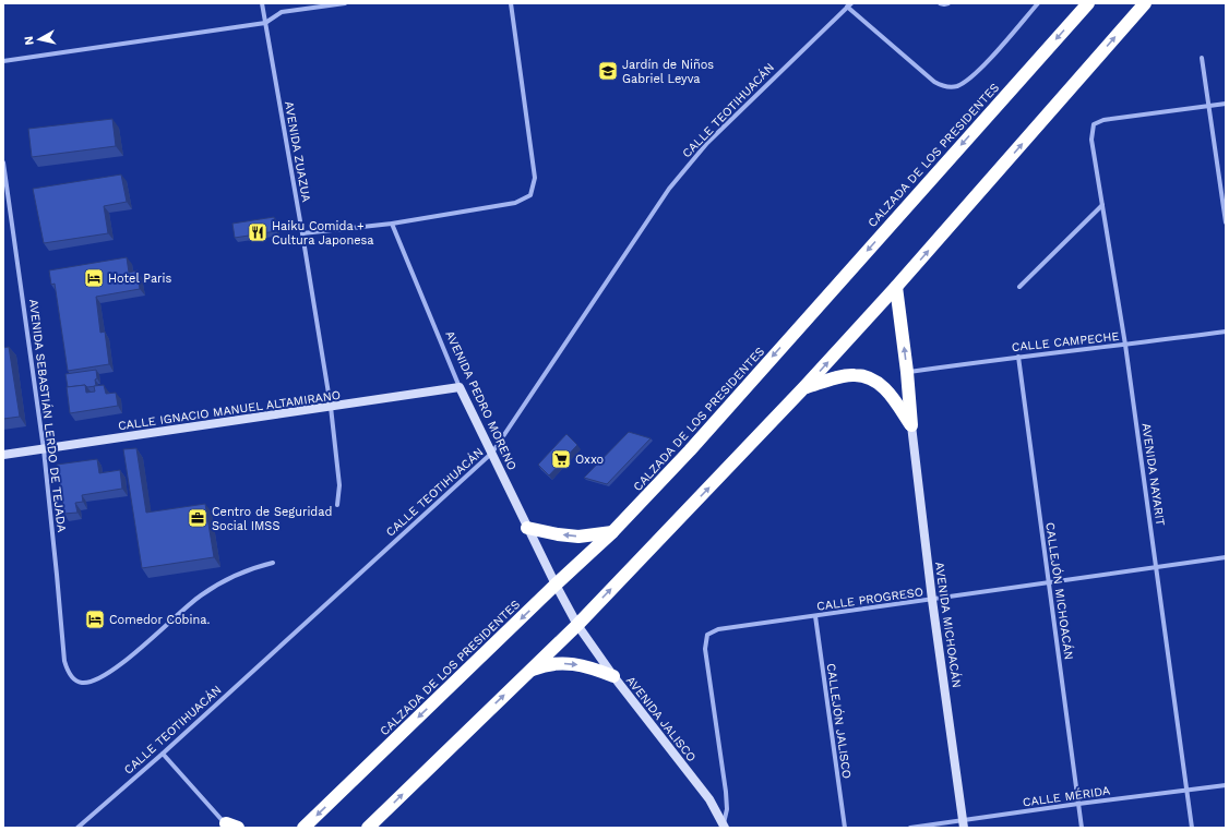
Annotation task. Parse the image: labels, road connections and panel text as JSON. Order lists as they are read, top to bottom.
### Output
{
  "streets": {
    "highway": ["CALZADA DE LOS PRESIDENTES"],
    "street": [
      "CALLE TEOTIHUACÁN",
      "AVENIDA ZUAZUA",
      "CALLE CAMPECHE",
      "AVENIDA PEDRO MORENO",
      "CALLE IGNACIO MANUEL ALTAMIRANO",
      "AVENIDA SEBASTIÁN LERDO DE TEJADA",
      "AVENIDA NAYARIT",
      "CALLEJÓN MICHOACÁN",
      "CALLE PROGRESO",
      "AVENIDA MICHOACÁN",
      "AVENIDA JALISCO",
      "CALLEJÓN JALISCO",
      "CALLE MÉRIDA"
    ]
  },
  "crossings": [
    ["CALLE TEOTIHUACÁN", "AVENIDA PEDRO MORENO"],
    ["AVENIDA ZUAZUA", "CALLE IGNACIO MANUEL ALTAMIRANO"],
    ["CALZADA DE LOS PRESIDENTES", "AVENIDA PEDRO MORENO"],
    ["CALZADA DE LOS PRESIDENTES", "AVENIDA JALISCO"],
    ["CALLE CAMPECHE", "AVENIDA NAYARIT"],
    ["CALLE CAMPECHE", "CALLEJÓN MICHOACÁN"],
    ["AVENIDA PEDRO MORENO", "CALLE IGNACIO MANUEL ALTAMIRANO"],
    ["AVENIDA PEDRO MORENO", "AVENIDA JALISCO"],
    ["CALLE IGNACIO MANUEL ALTAMIRANO", "AVENIDA SEBASTIÁN LERDO DE TEJADA"],
    ["AVENIDA NAYARIT", "CALLE PROGRESO"],
    ["AVENIDA NAYARIT", "CALLE MÉRIDA"],
    ["CALLEJÓN MICHOACÁN", "CALLE PROGRESO"],
    ["CALLEJÓN MICHOACÁN", "CALLE MÉRIDA"],
    ["CALLE PROGRESO", "AVENIDA MICHOACÁN"],
    ["CALLE PROGRESO", "AVENIDA JALISCO"],
    ["CALLE PROGRESO", "CALLEJÓN JALISCO"],
    ["AVENIDA MICHOACÁN", "CALLE MÉRIDA"]
  ],
  "places": {
    "school or university": ["Jardín de Niños Gabriel Leyva"],
    "restaurant": ["Haiku Comida + Cultura Japonesa"],
    "hotel": ["Hotel Paris", "Comedor Cobina."],
    "supermarket": ["Oxxo"],
    "office": ["Centro de Seguridad Social IMSS"]
  },
  "north": "left"
}
